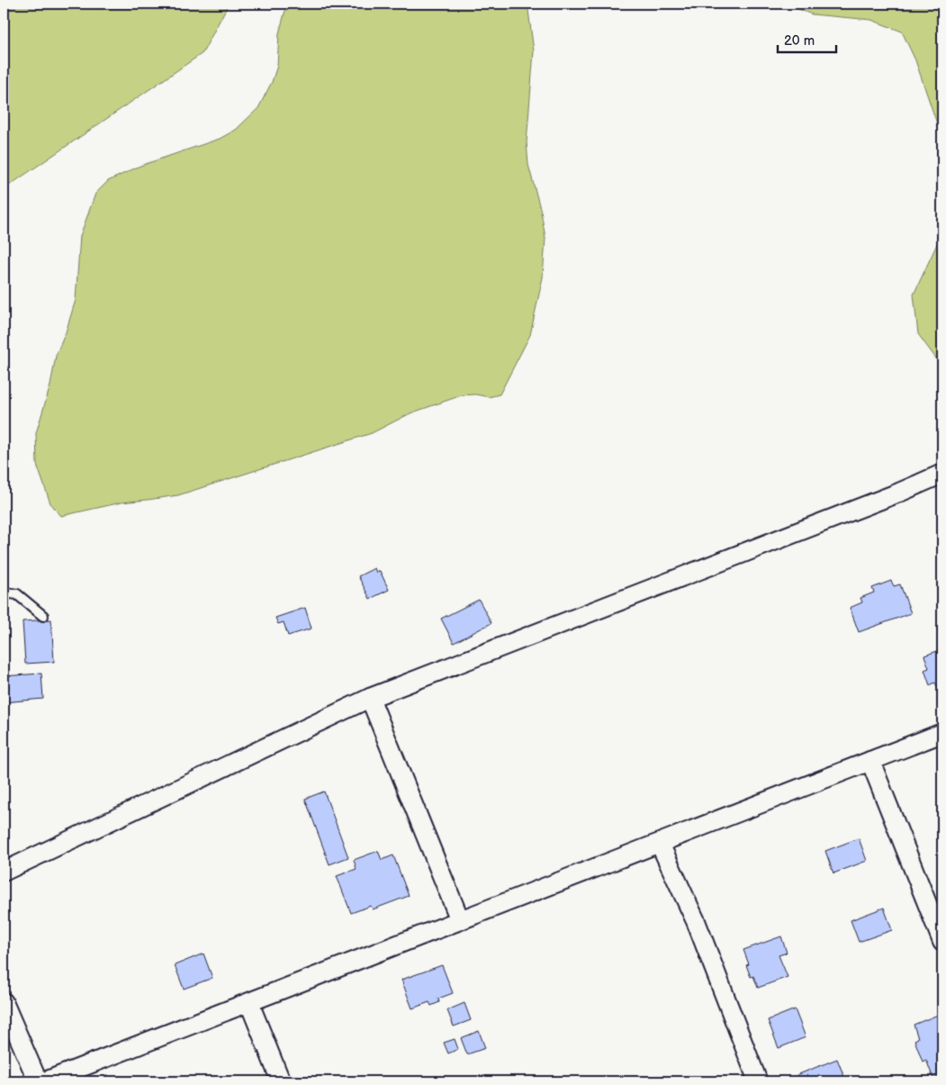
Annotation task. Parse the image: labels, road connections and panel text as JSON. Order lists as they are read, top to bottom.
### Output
{
  "scale_bar": "20 m"
}
